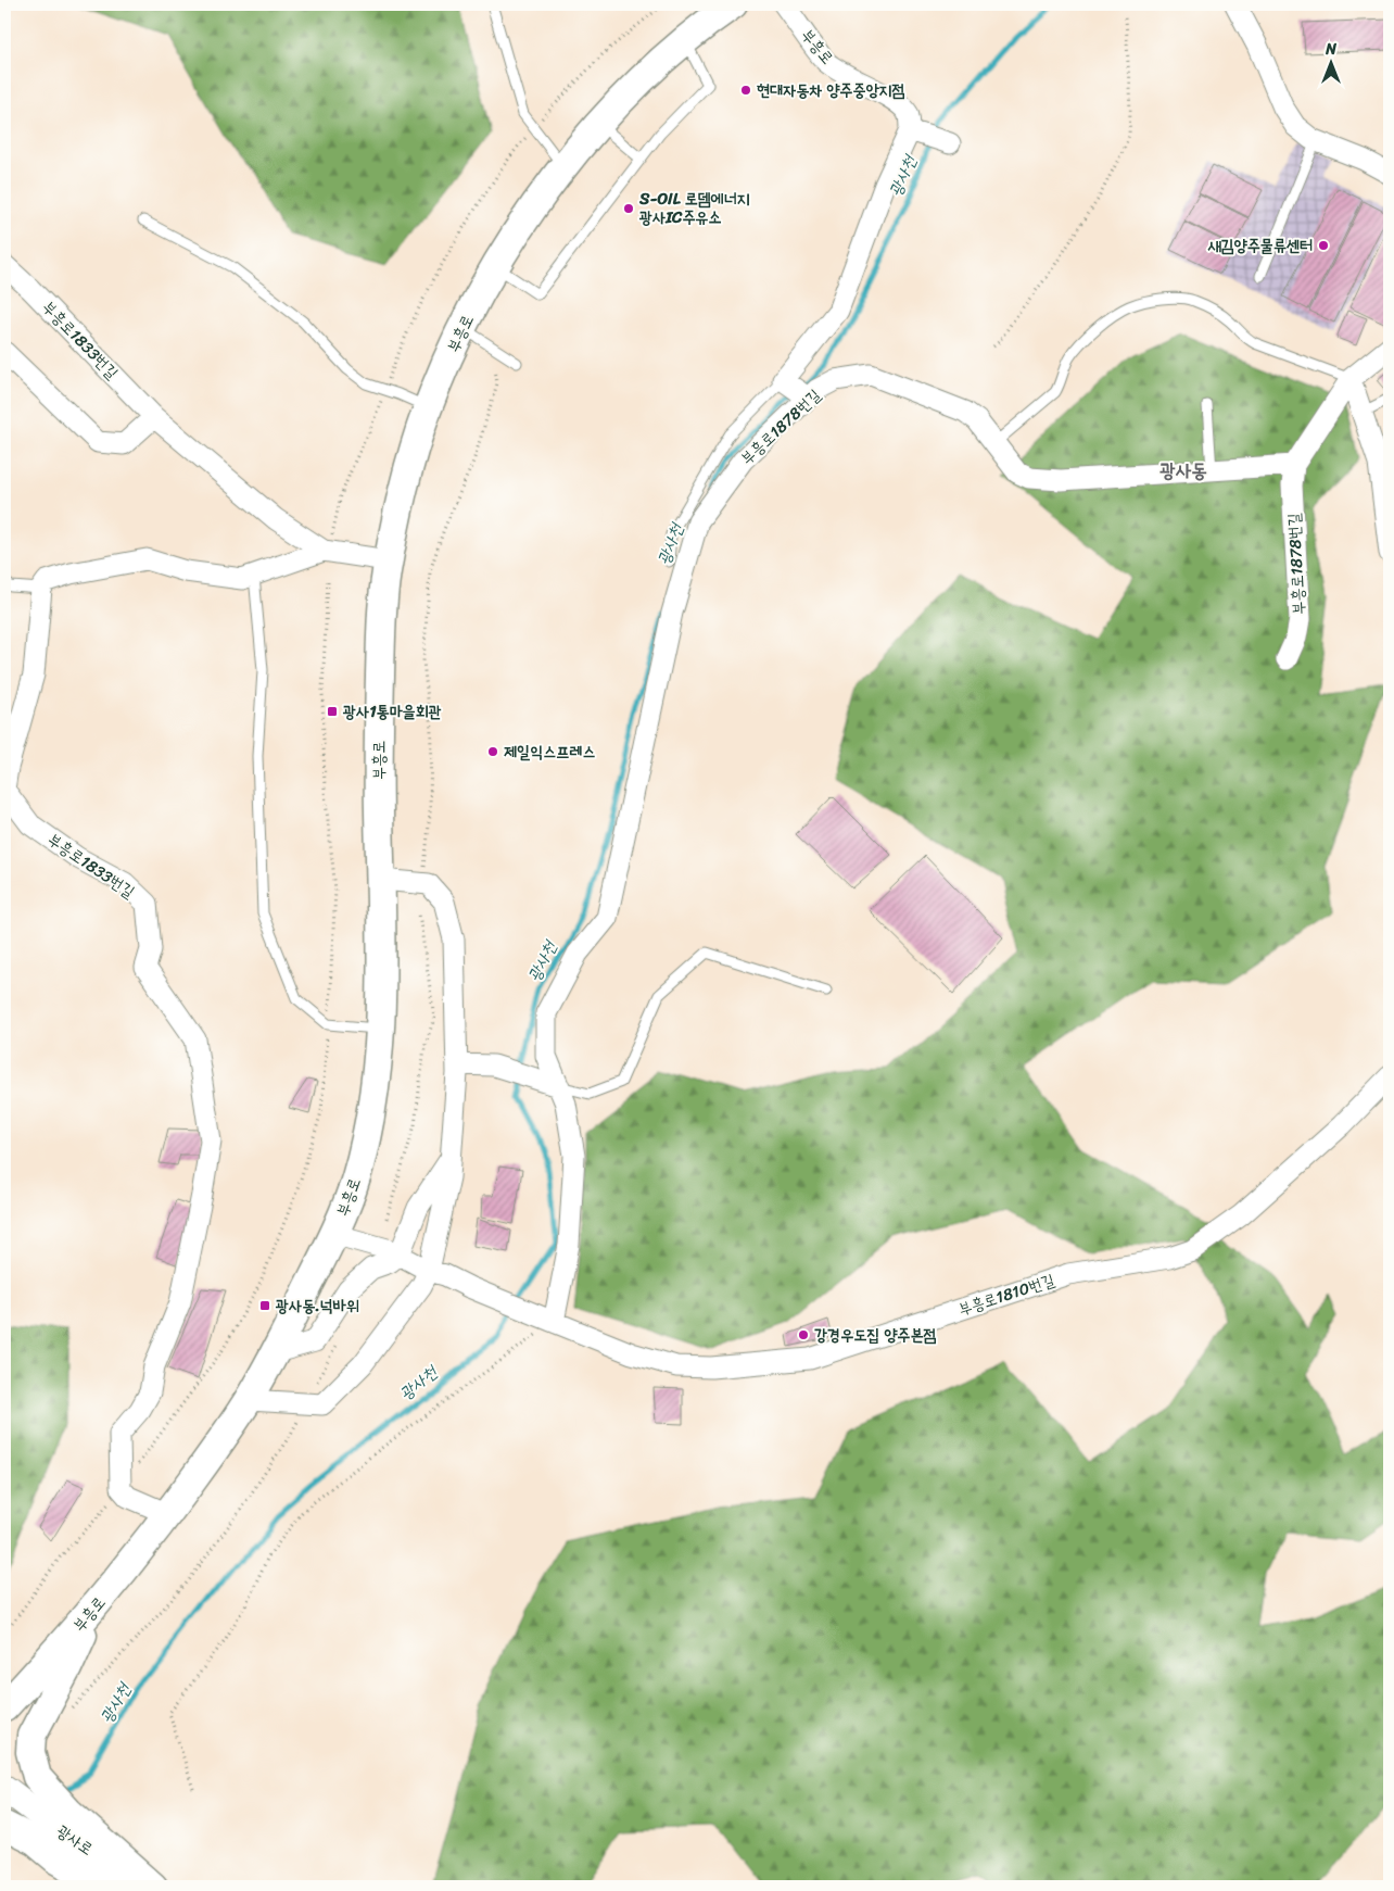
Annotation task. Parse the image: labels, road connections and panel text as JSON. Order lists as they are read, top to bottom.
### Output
{
  "streets": {
    "main road": ["부흥로"],
    "street": [
      "부흥로1833번길",
      "부흥로1878번길",
      "부흥로1810번길",
      "광사로"
    ]
  },
  "crossings": [
    ["부흥로", "부흥로1833번길"]
  ],
  "districts": ["광사동"],
  "water": ["광사천"],
  "places": {
    "other": [
      "현대자동차 양주중앙지점",
      "S-OIL 로뎀에너지 광사IC주유소",
      "새김양주물류센터",
      "제일익스프레스",
      "강경우도집 양주본점"
    ],
    "transit": ["광사1통마을회관", "광사동.넉바위"]
  },
  "north": "top"
}
